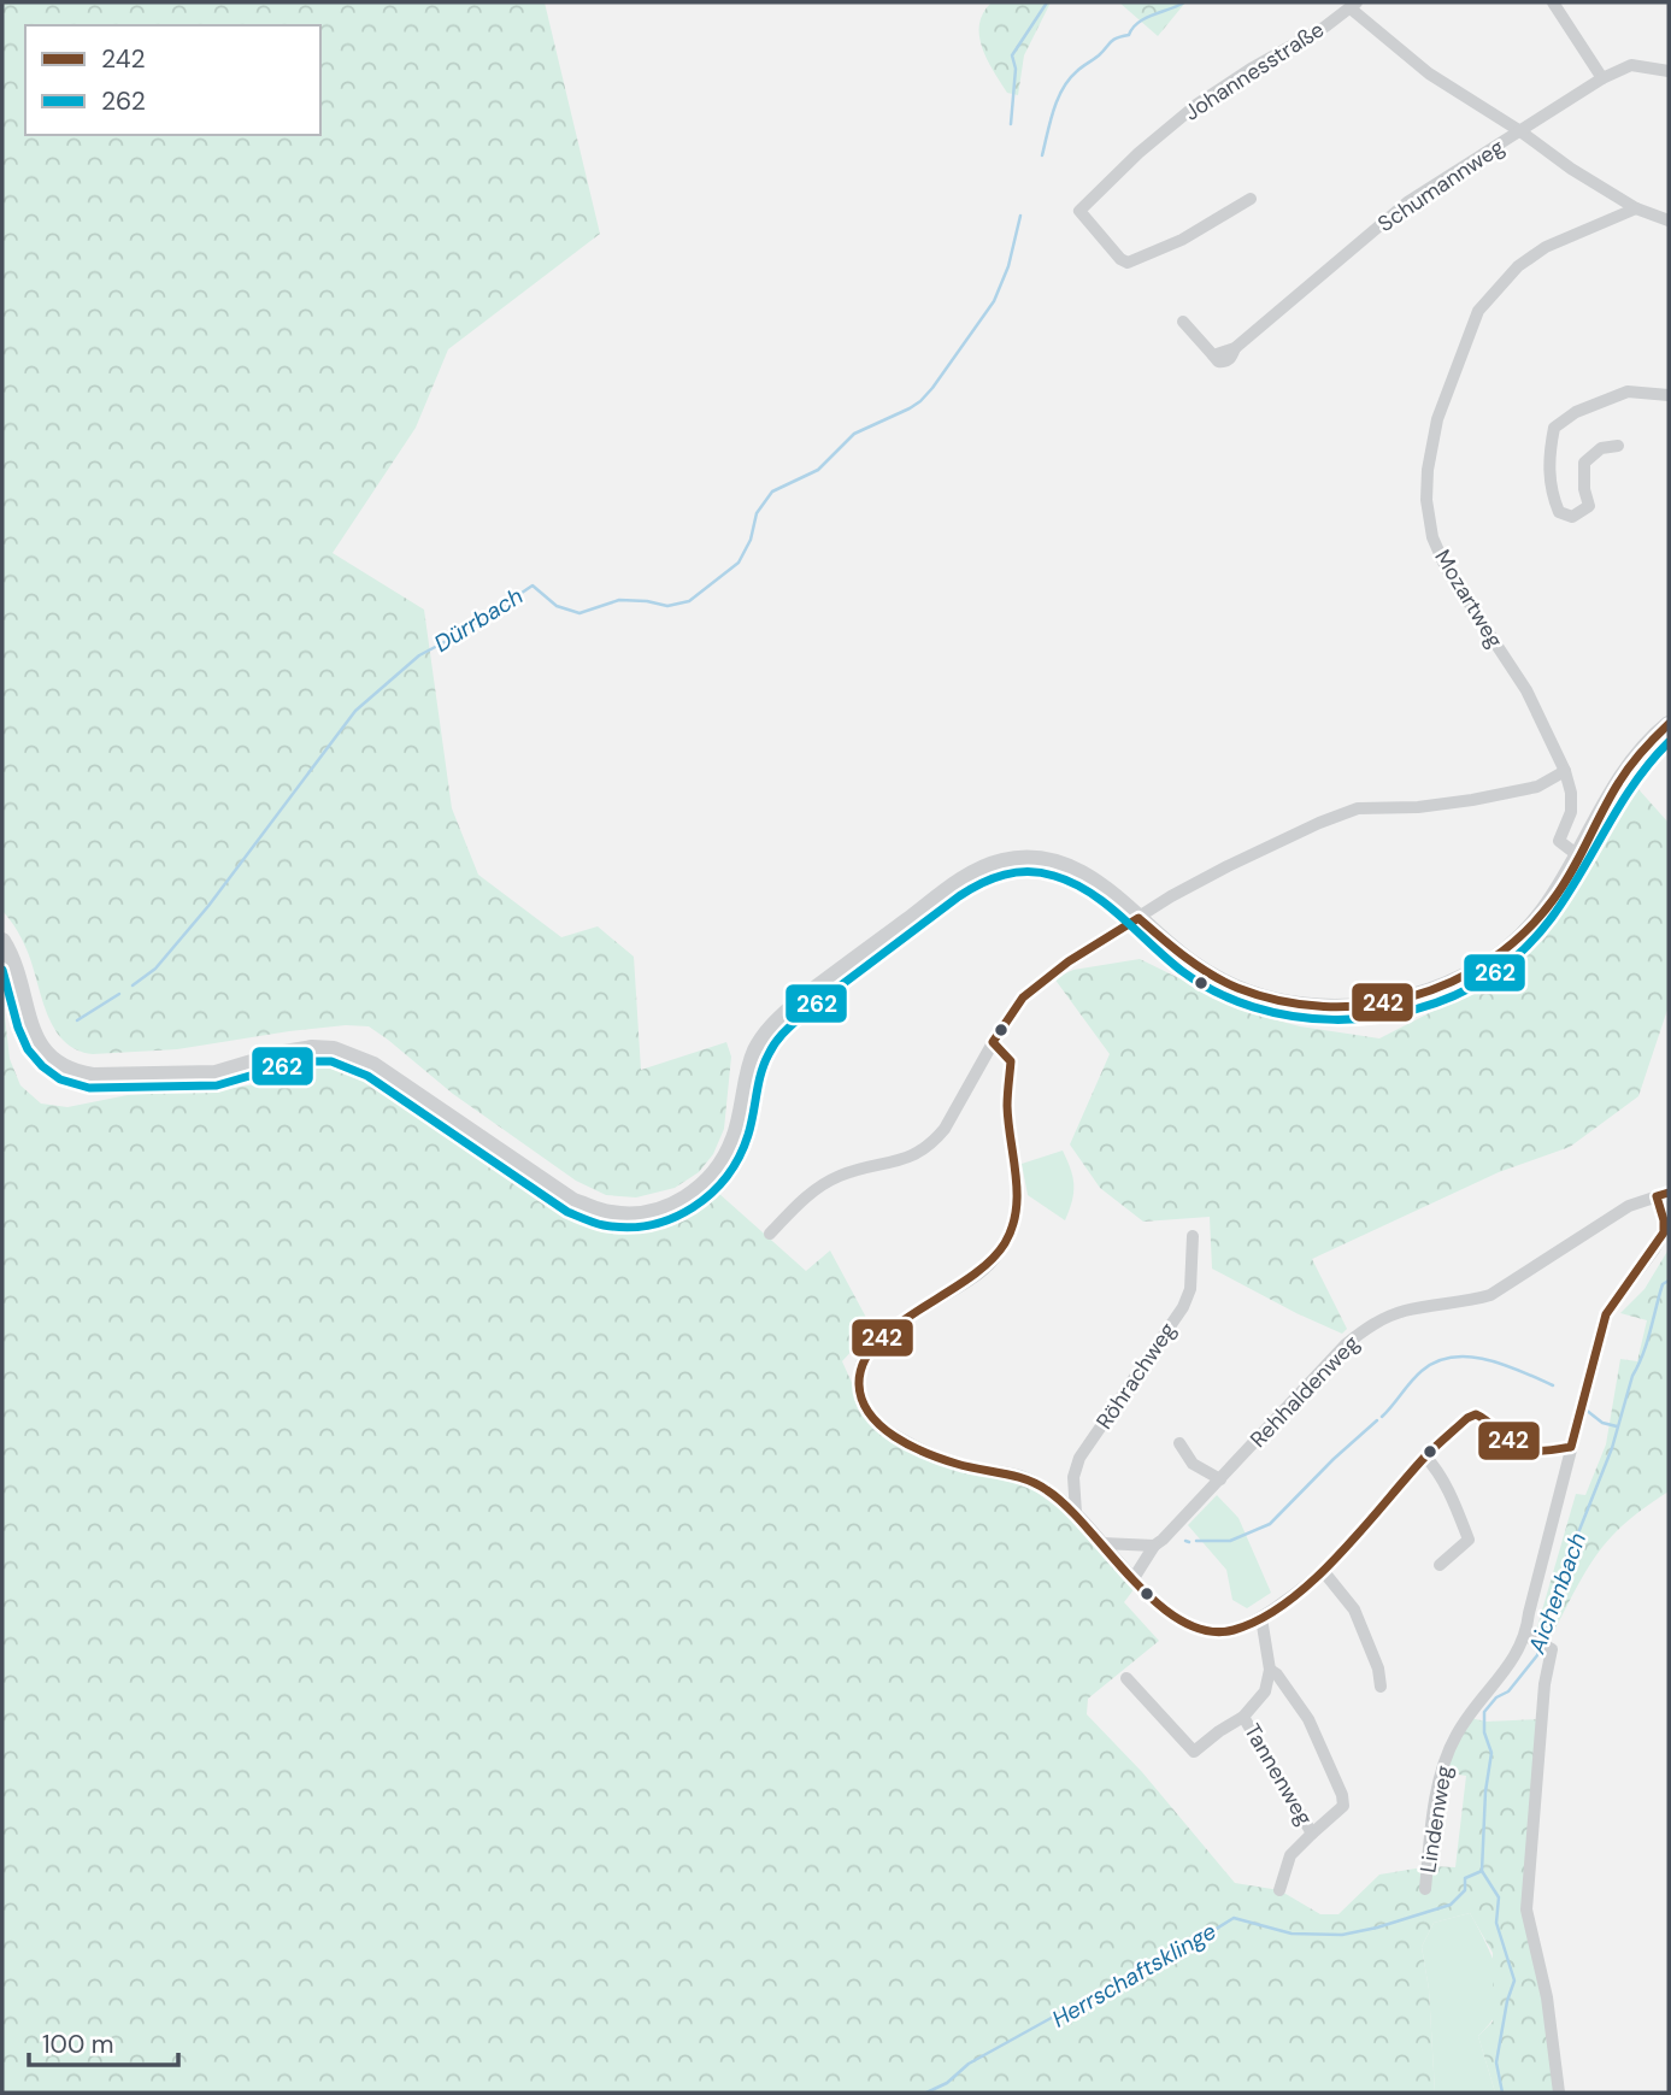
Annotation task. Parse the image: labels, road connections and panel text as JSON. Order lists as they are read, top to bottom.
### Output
{
  "streets": {
    "street": [
      "Johannesstraße",
      "Schumannweg",
      "Mozartweg",
      "Röhrachweg",
      "Rehhaldenweg",
      "Tannenweg",
      "Lindenweg"
    ]
  },
  "crossings": [
    ["Rehhaldenweg", "Lindenweg"]
  ],
  "water": ["Dürrbach", "Aichenbach", "Herrschaftsklinge"],
  "lines": ["transit line 242", "transit line 262"],
  "legend": ["242", "262"],
  "scale_bar": "100 m"
}
